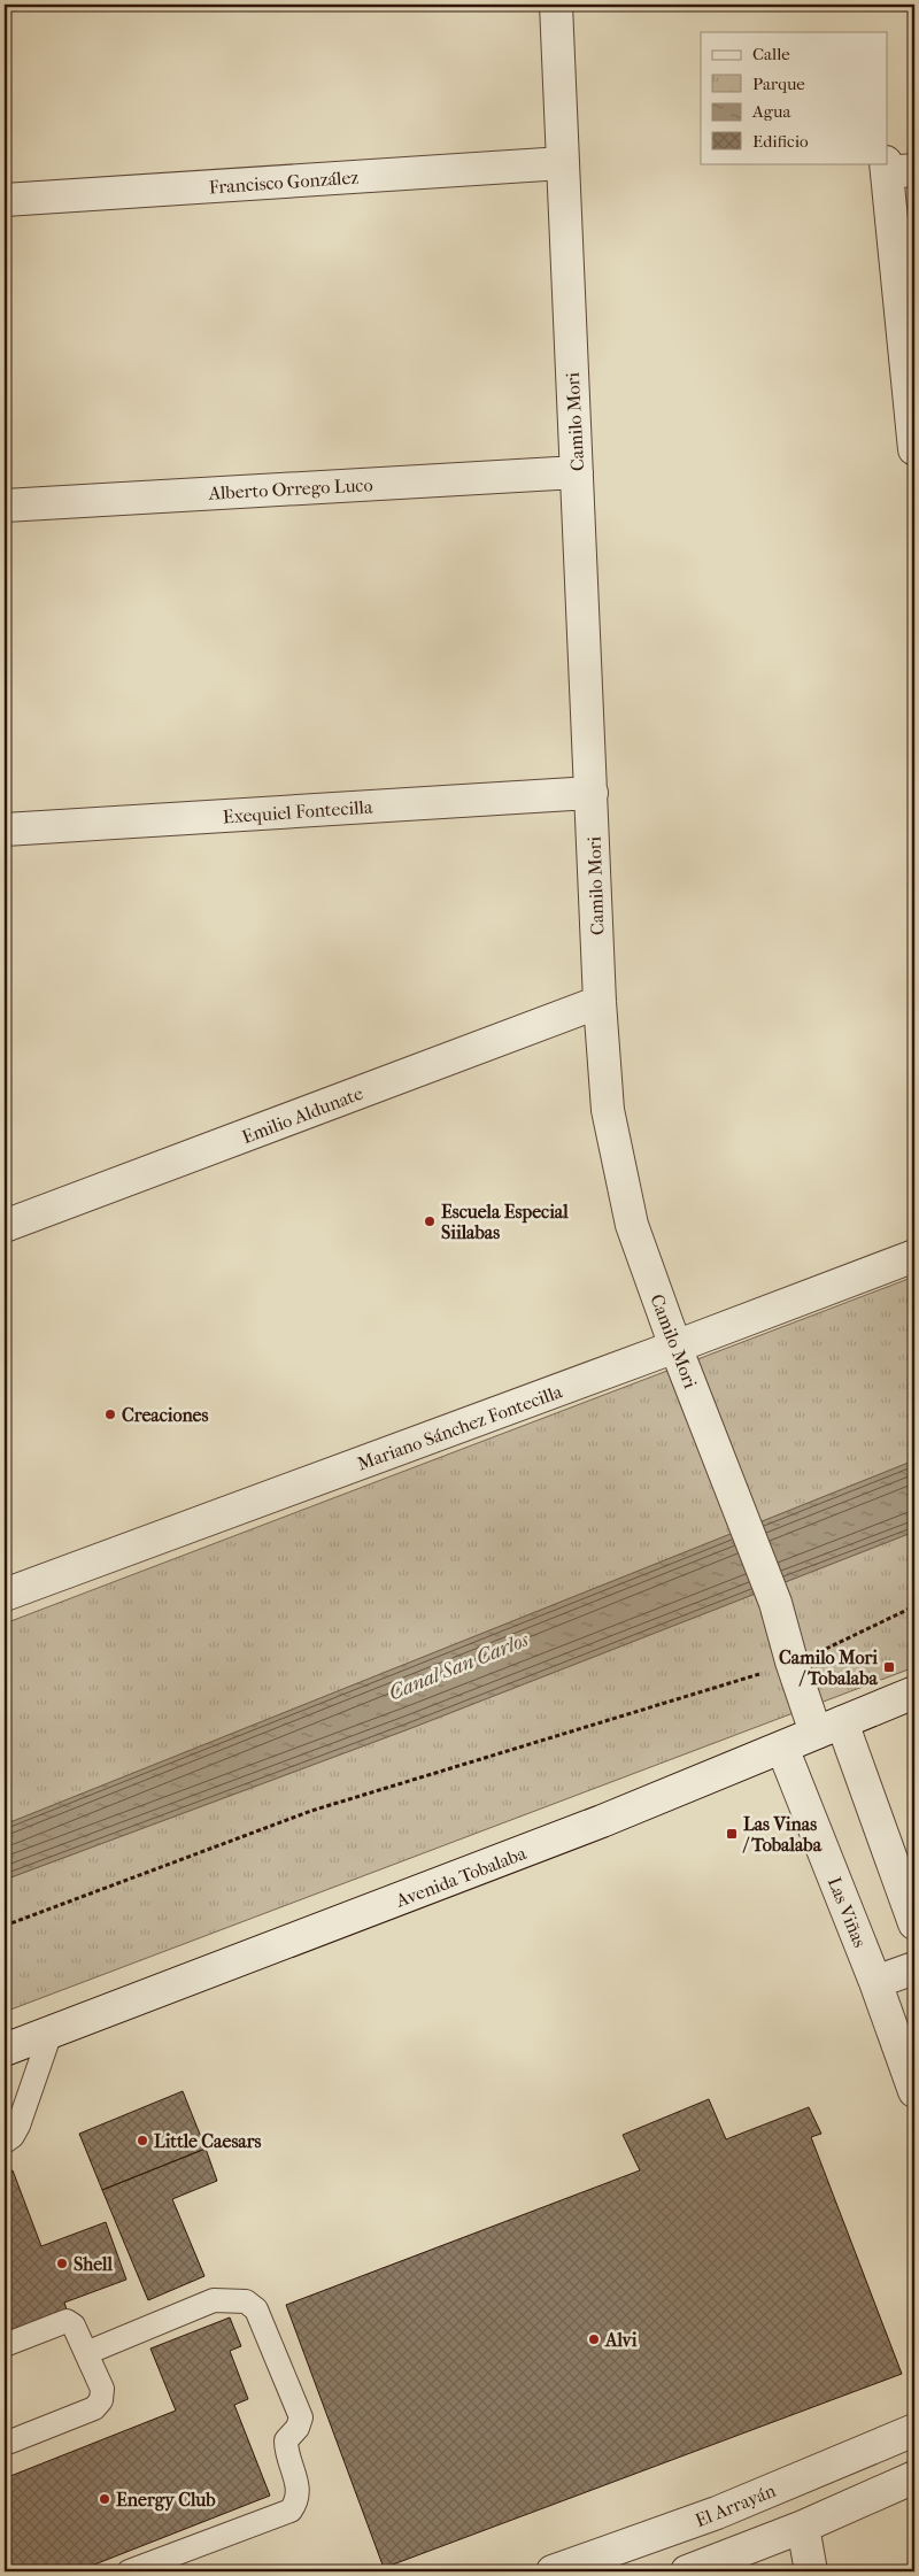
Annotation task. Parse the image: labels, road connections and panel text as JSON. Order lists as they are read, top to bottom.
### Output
{
  "streets": {
    "street": [
      "Francisco González",
      "Camilo Mori",
      "Alberto Orrego Luco",
      "Exequiel Fontecilla",
      "Emilio Aldunate",
      "Mariano Sánchez Fontecilla",
      "Avenida Tobalaba",
      "Las Viñas",
      "El Arrayán"
    ]
  },
  "crossings": [
    ["Francisco González", "Camilo Mori"],
    ["Camilo Mori", "Alberto Orrego Luco"],
    ["Camilo Mori", "Exequiel Fontecilla"],
    ["Camilo Mori", "Emilio Aldunate"],
    ["Camilo Mori", "Mariano Sánchez Fontecilla"],
    ["Camilo Mori", "Avenida Tobalaba"],
    ["Avenida Tobalaba", "Las Viñas"]
  ],
  "water": ["Canal San Carlos"],
  "places": {
    "other": [
      "Escuela Especial Siilabas",
      "Creaciones",
      "Little Caesars",
      "Shell",
      "Alvi",
      "Energy Club"
    ],
    "transit": ["Camilo Mori / Tobalaba", "Las Vinas / Tobalaba"]
  },
  "legend": [
    "Calle",
    "Parque",
    "Agua",
    "Edificio"
  ]
}
